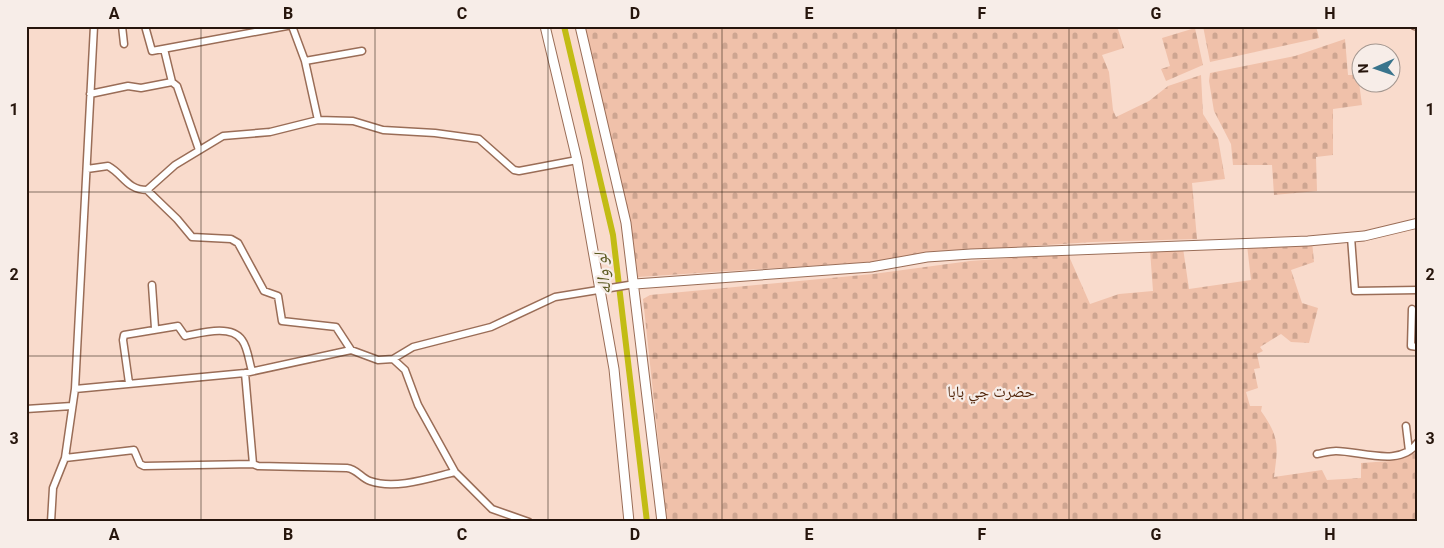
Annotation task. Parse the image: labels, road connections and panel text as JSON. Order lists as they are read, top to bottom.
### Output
{
  "water": ["لو واله"],
  "parks": ["حضرت جي بابا"],
  "north": "left",
  "grid": {
    "columns": [
      "A",
      "B",
      "C",
      "D",
      "E",
      "F",
      "G",
      "H"
    ],
    "rows": ["1", "2", "3"]
  }
}
